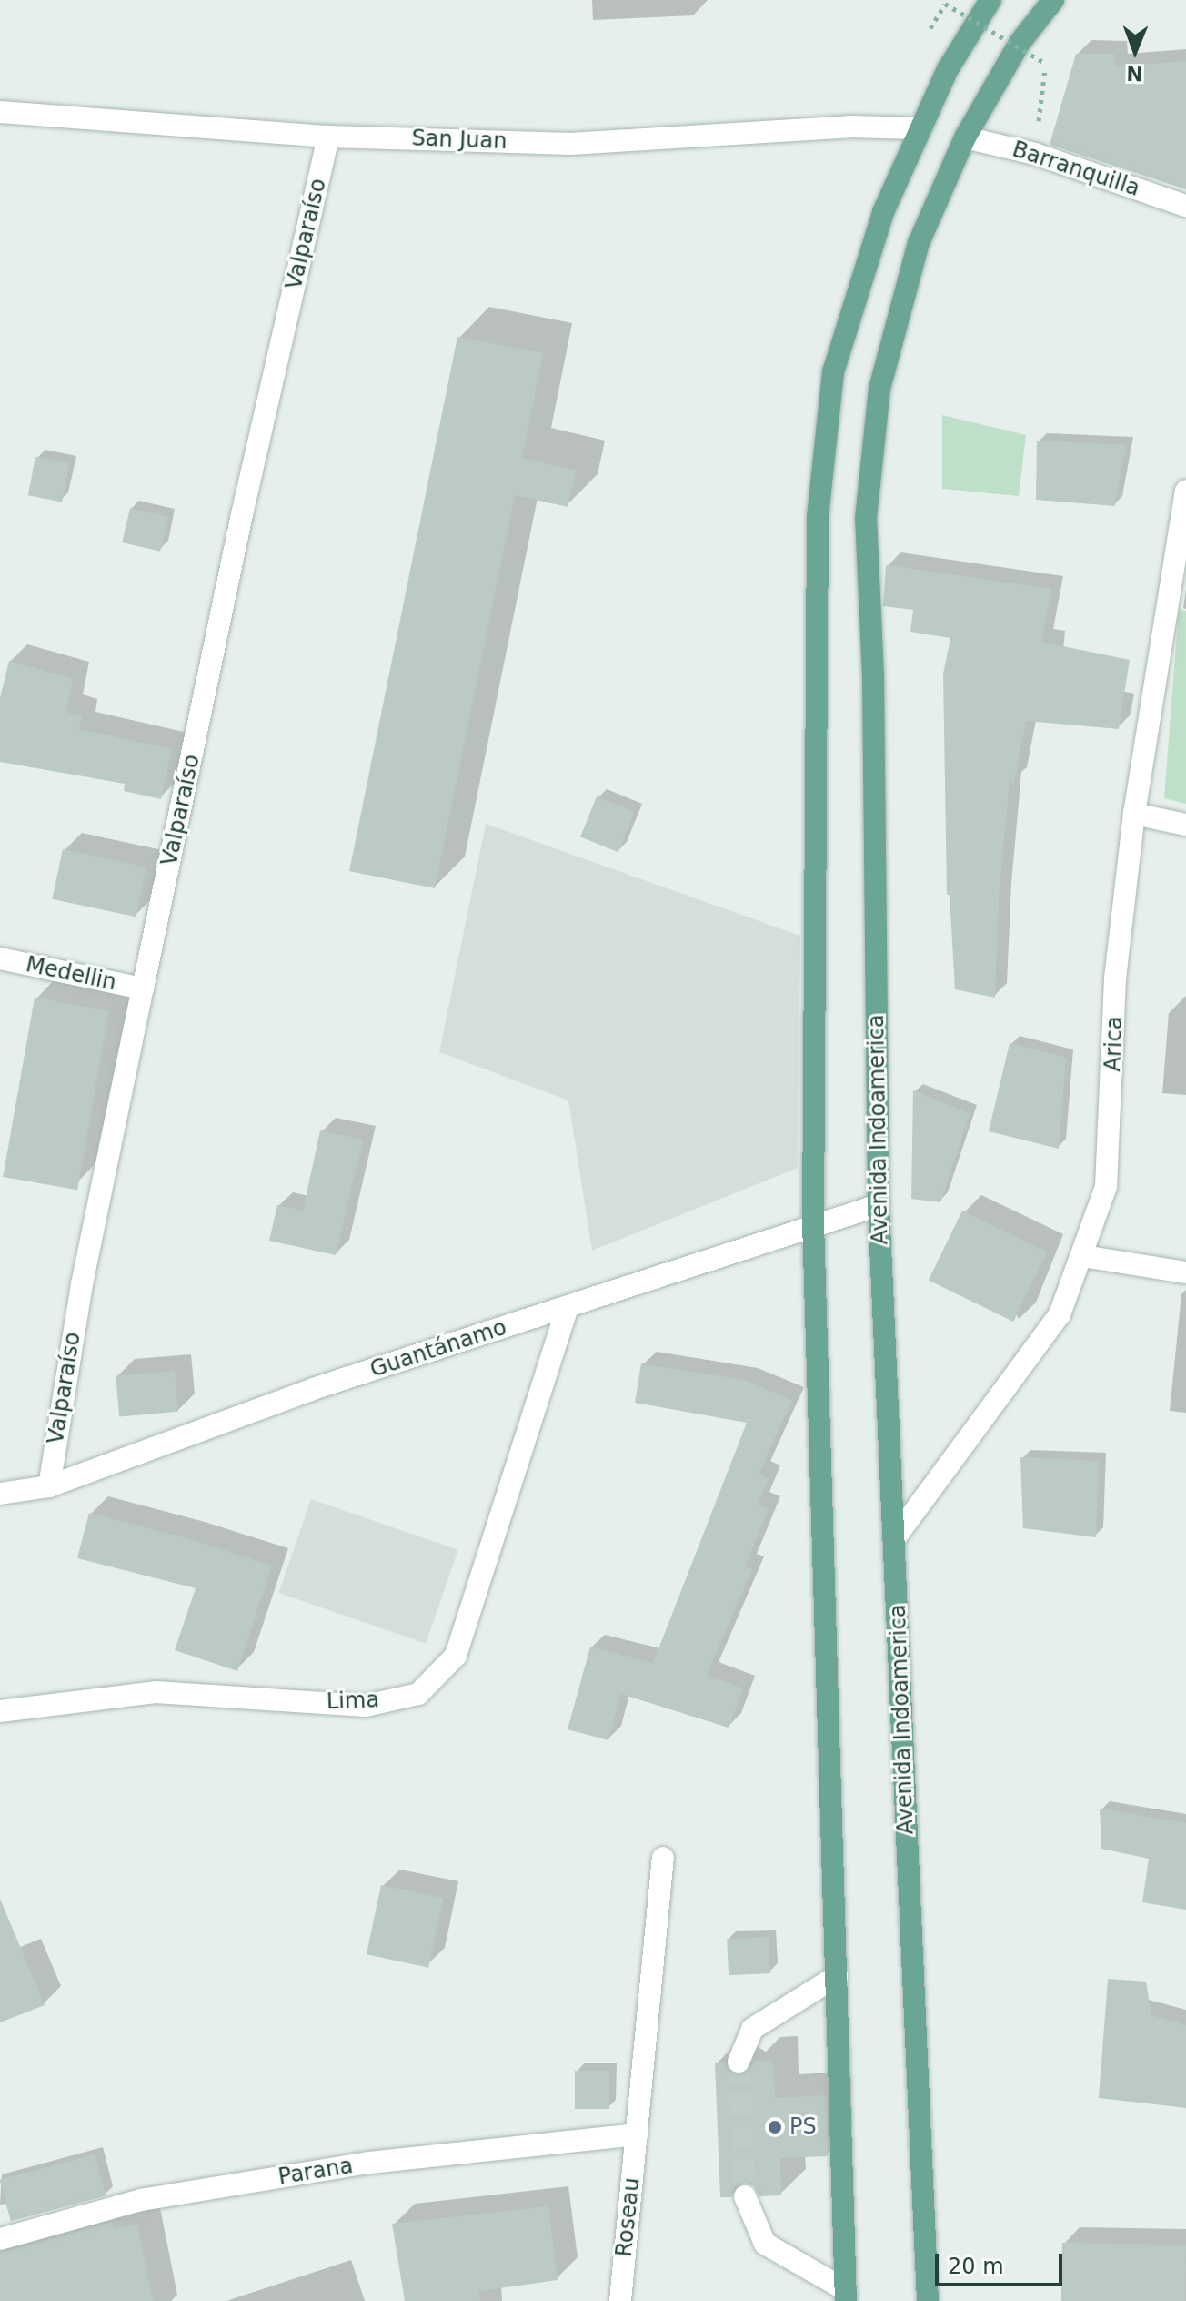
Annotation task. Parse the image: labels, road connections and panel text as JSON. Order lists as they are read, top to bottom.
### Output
{
  "streets": {
    "main road": ["Avenida Indoamerica"],
    "street": [
      "San Juan",
      "Barranquilla",
      "Valparaíso",
      "Medellin",
      "Arica",
      "Guantánamo",
      "Lima",
      "Parana",
      "Roseau"
    ]
  },
  "crossings": [
    ["San Juan", "Valparaíso"],
    ["Barranquilla", "Avenida Indoamerica"],
    ["Valparaíso", "Medellin"],
    ["Valparaíso", "Guantánamo"],
    ["Arica", "Avenida Indoamerica"],
    ["Avenida Indoamerica", "Guantánamo"],
    ["Guantánamo", "Lima"],
    ["Parana", "Roseau"]
  ],
  "places": ["PS"],
  "scale_bar": "20 m",
  "north": "bottom"
}
